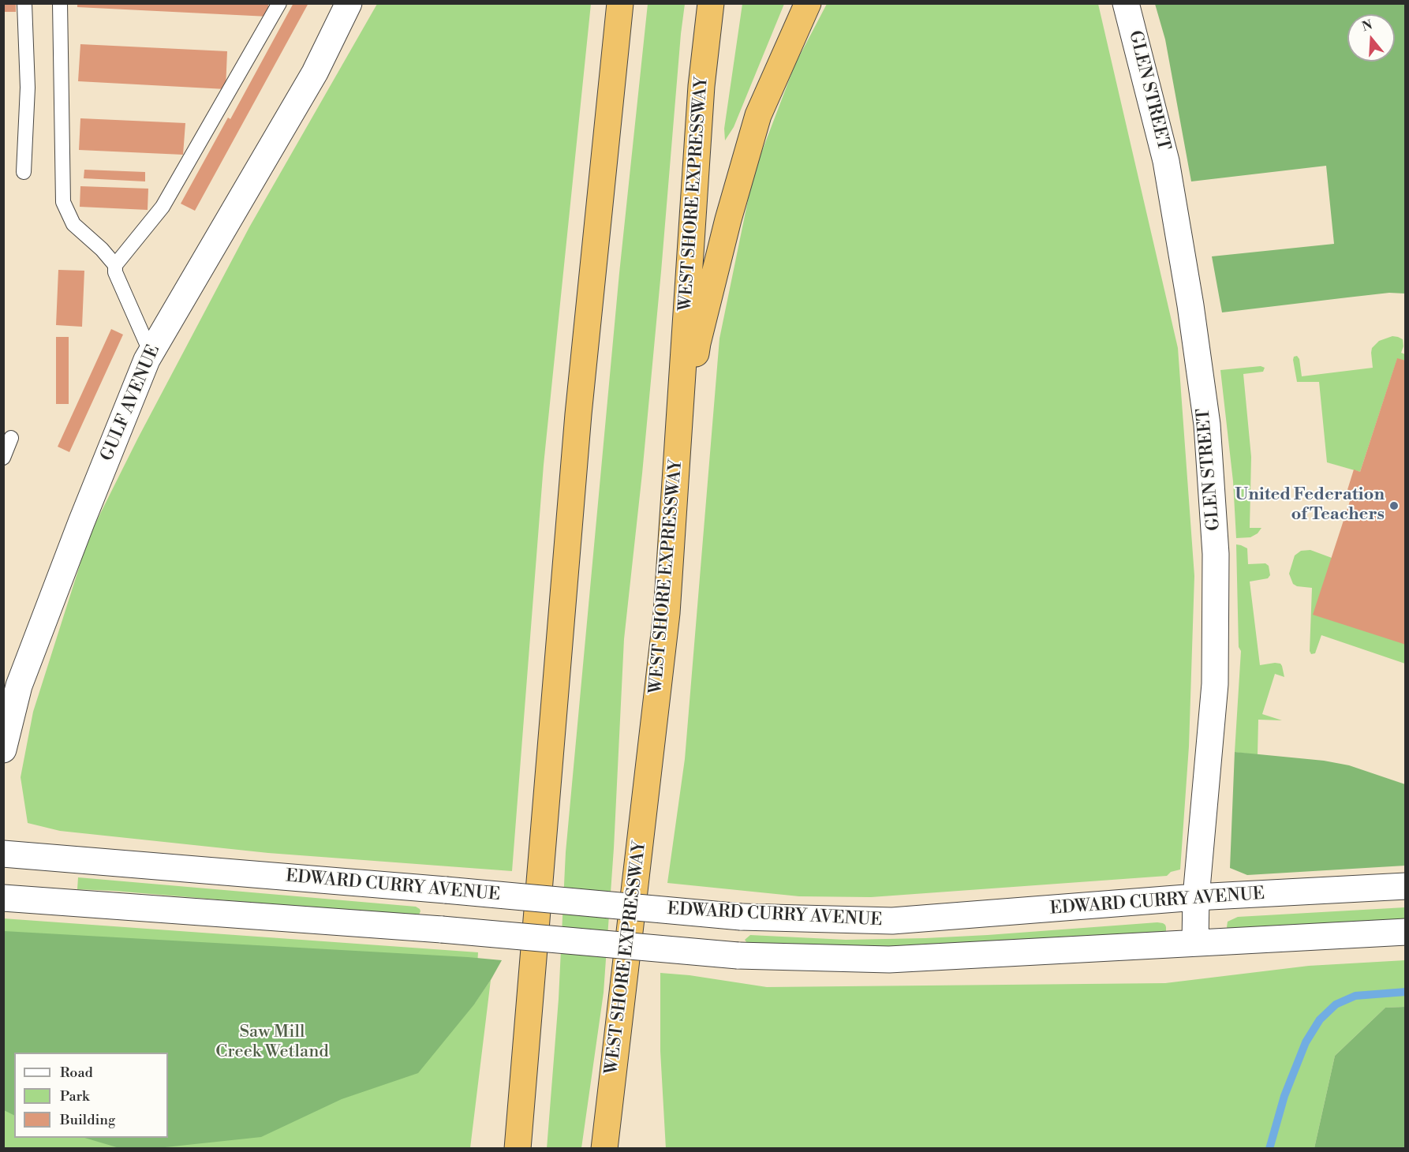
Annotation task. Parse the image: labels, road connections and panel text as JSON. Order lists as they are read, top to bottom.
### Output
{
  "streets": {
    "highway": ["WEST SHORE EXPRESSWAY"],
    "street": ["GLEN STREET", "GULF AVENUE", "EDWARD CURRY AVENUE"]
  },
  "crossings": [
    ["GLEN STREET", "EDWARD CURRY AVENUE"]
  ],
  "parks": ["Saw Mill Creek Wetland"],
  "places": ["United Federation of Teachers"],
  "legend": ["Road", "Park", "Building"],
  "north": "top"
}
